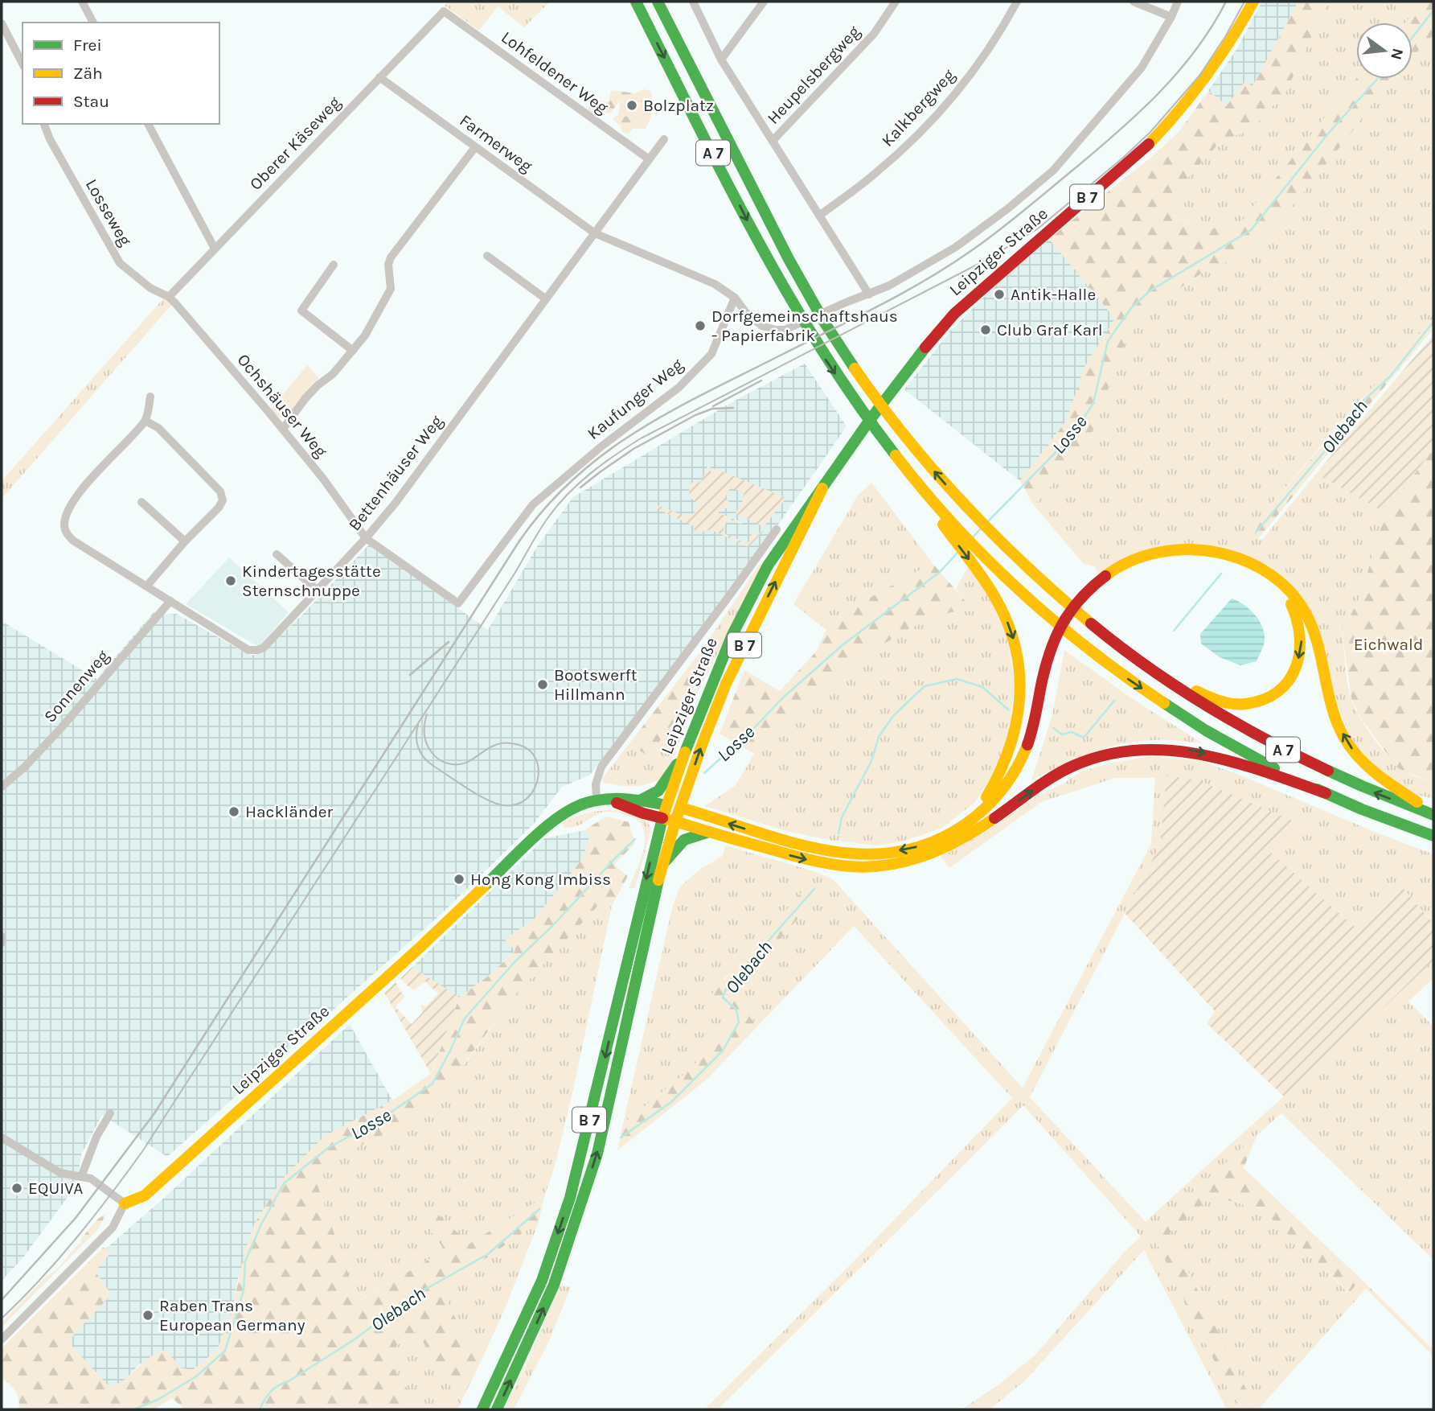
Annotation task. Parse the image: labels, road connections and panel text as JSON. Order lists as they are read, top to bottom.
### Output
{
  "streets": {
    "main road": ["A 7", "B 7", "Leipziger Straße"],
    "street": [
      "Lohfeldener Weg",
      "Heupelsbergweg",
      "Kalkbergweg",
      "Oberer Käseweg",
      "Farmerweg",
      "Losseweg",
      "Kaufunger Weg",
      "Ochshäuser Weg",
      "Bettenhäuser Weg",
      "Sonnenweg"
    ]
  },
  "crossings": [
    ["Lohfeldener Weg", "Oberer Käseweg"],
    ["Lohfeldener Weg", "Bettenhäuser Weg"],
    ["Oberer Käseweg", "Farmerweg"],
    ["Oberer Käseweg", "Losseweg"],
    ["Oberer Käseweg", "Ochshäuser Weg"],
    ["Farmerweg", "Bettenhäuser Weg"],
    ["B 7", "Leipziger Straße"],
    ["Losseweg", "Ochshäuser Weg"],
    ["Kaufunger Weg", "Ochshäuser Weg"],
    ["Ochshäuser Weg", "Bettenhäuser Weg"],
    ["Bettenhäuser Weg", "Sonnenweg"]
  ],
  "water": ["Olebach", "Losse"],
  "parks": ["Eichwald"],
  "places": [
    "Bolzplatz",
    "Antik-Halle",
    "Dorfgemeinschaftshaus - Papierfabrik",
    "Club Graf Karl",
    "Kindertagesstätte Sternschnuppe",
    "Bootswerft Hillmann",
    "Hackländer",
    "Hong Kong Imbiss",
    "EQUIVA",
    "Raben Trans European Germany"
  ],
  "legend": ["Frei", "Zäh", "Stau"],
  "north": "right"
}
